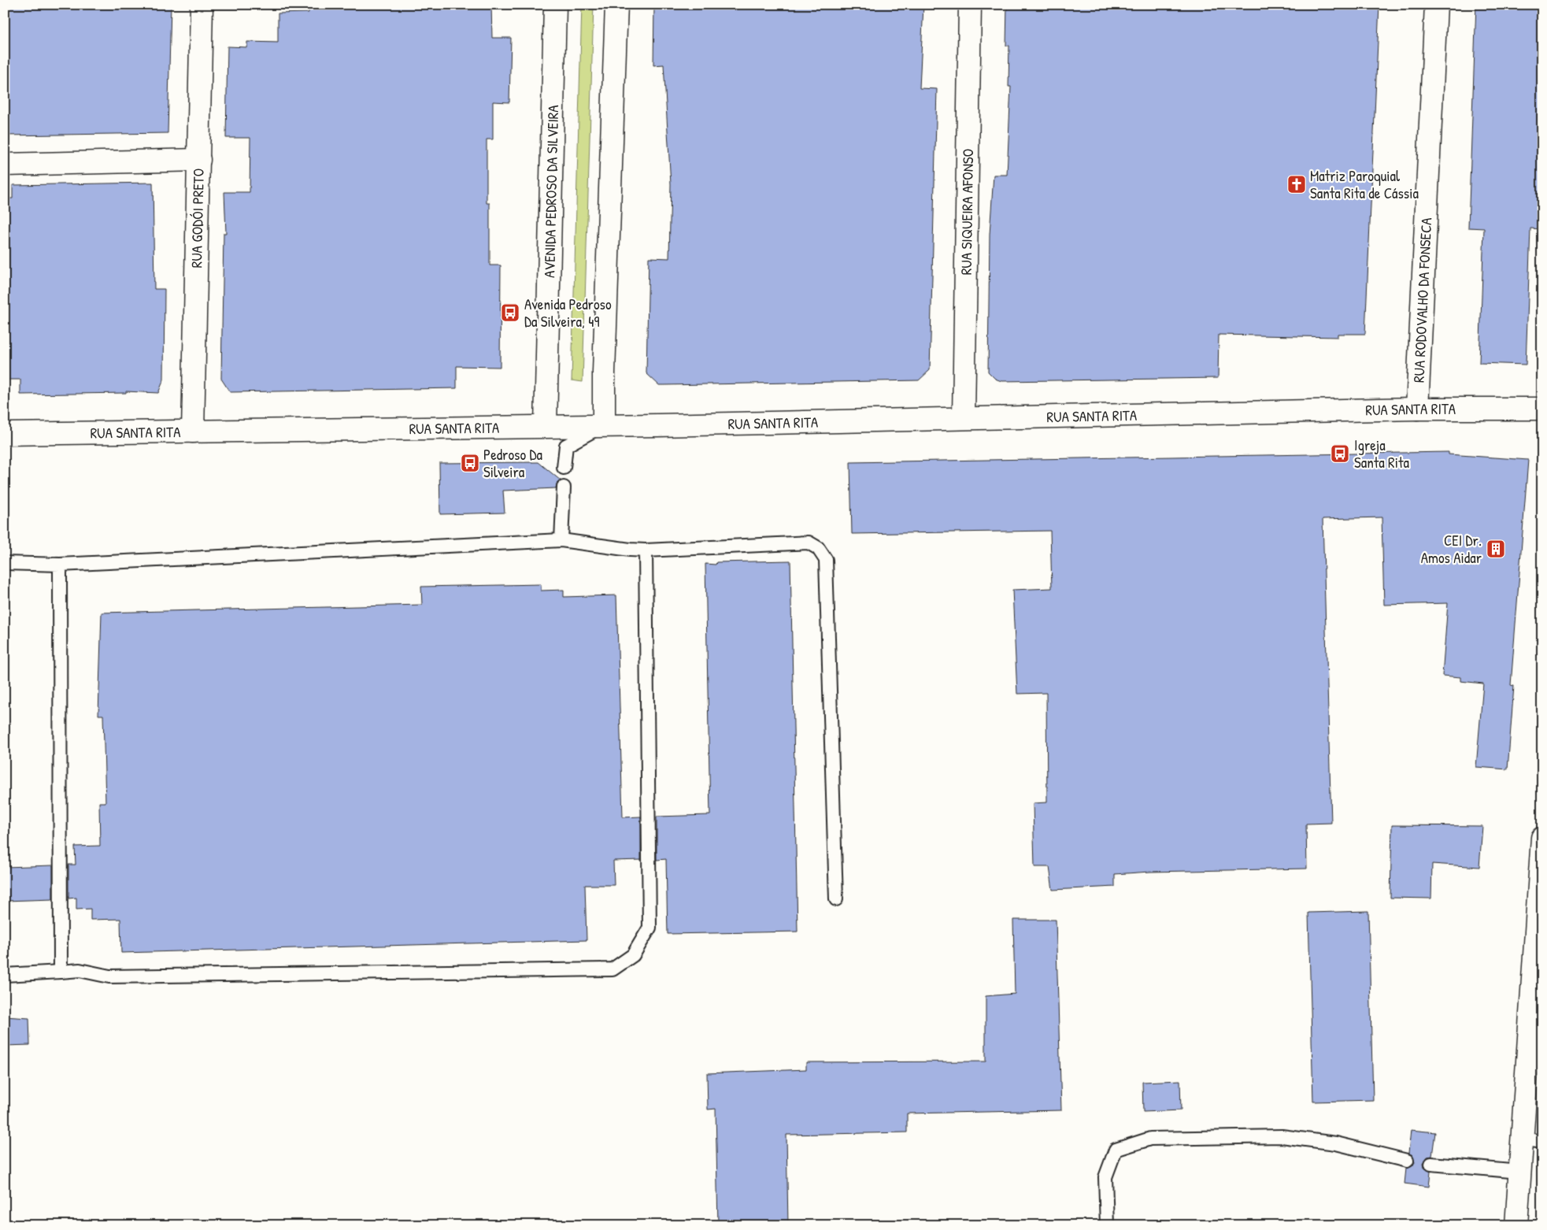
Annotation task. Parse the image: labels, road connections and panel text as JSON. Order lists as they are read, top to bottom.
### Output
{
  "streets": {
    "main road": [
      "AVENIDA PEDROSO DA SILVEIRA",
      "RUA SIQUEIRA AFONSO",
      "RUA GODÓI PRETO",
      "RUA RODOVALHO DA FONSECA",
      "RUA SANTA RITA"
    ]
  },
  "crossings": [
    ["AVENIDA PEDROSO DA SILVEIRA", "RUA SANTA RITA"],
    ["RUA SIQUEIRA AFONSO", "RUA SANTA RITA"],
    ["RUA GODÓI PRETO", "RUA SANTA RITA"],
    ["RUA RODOVALHO DA FONSECA", "RUA SANTA RITA"]
  ],
  "places": {
    "church": ["Matriz Paroquial Santa Rita de Cássia"],
    "bus stop": ["Avenida Pedroso Da Silveira, 49", "Igreja Santa Rita", "Pedroso Da Silveira"],
    "building": ["CEI Dr. Amos Aidar"]
  }
}
